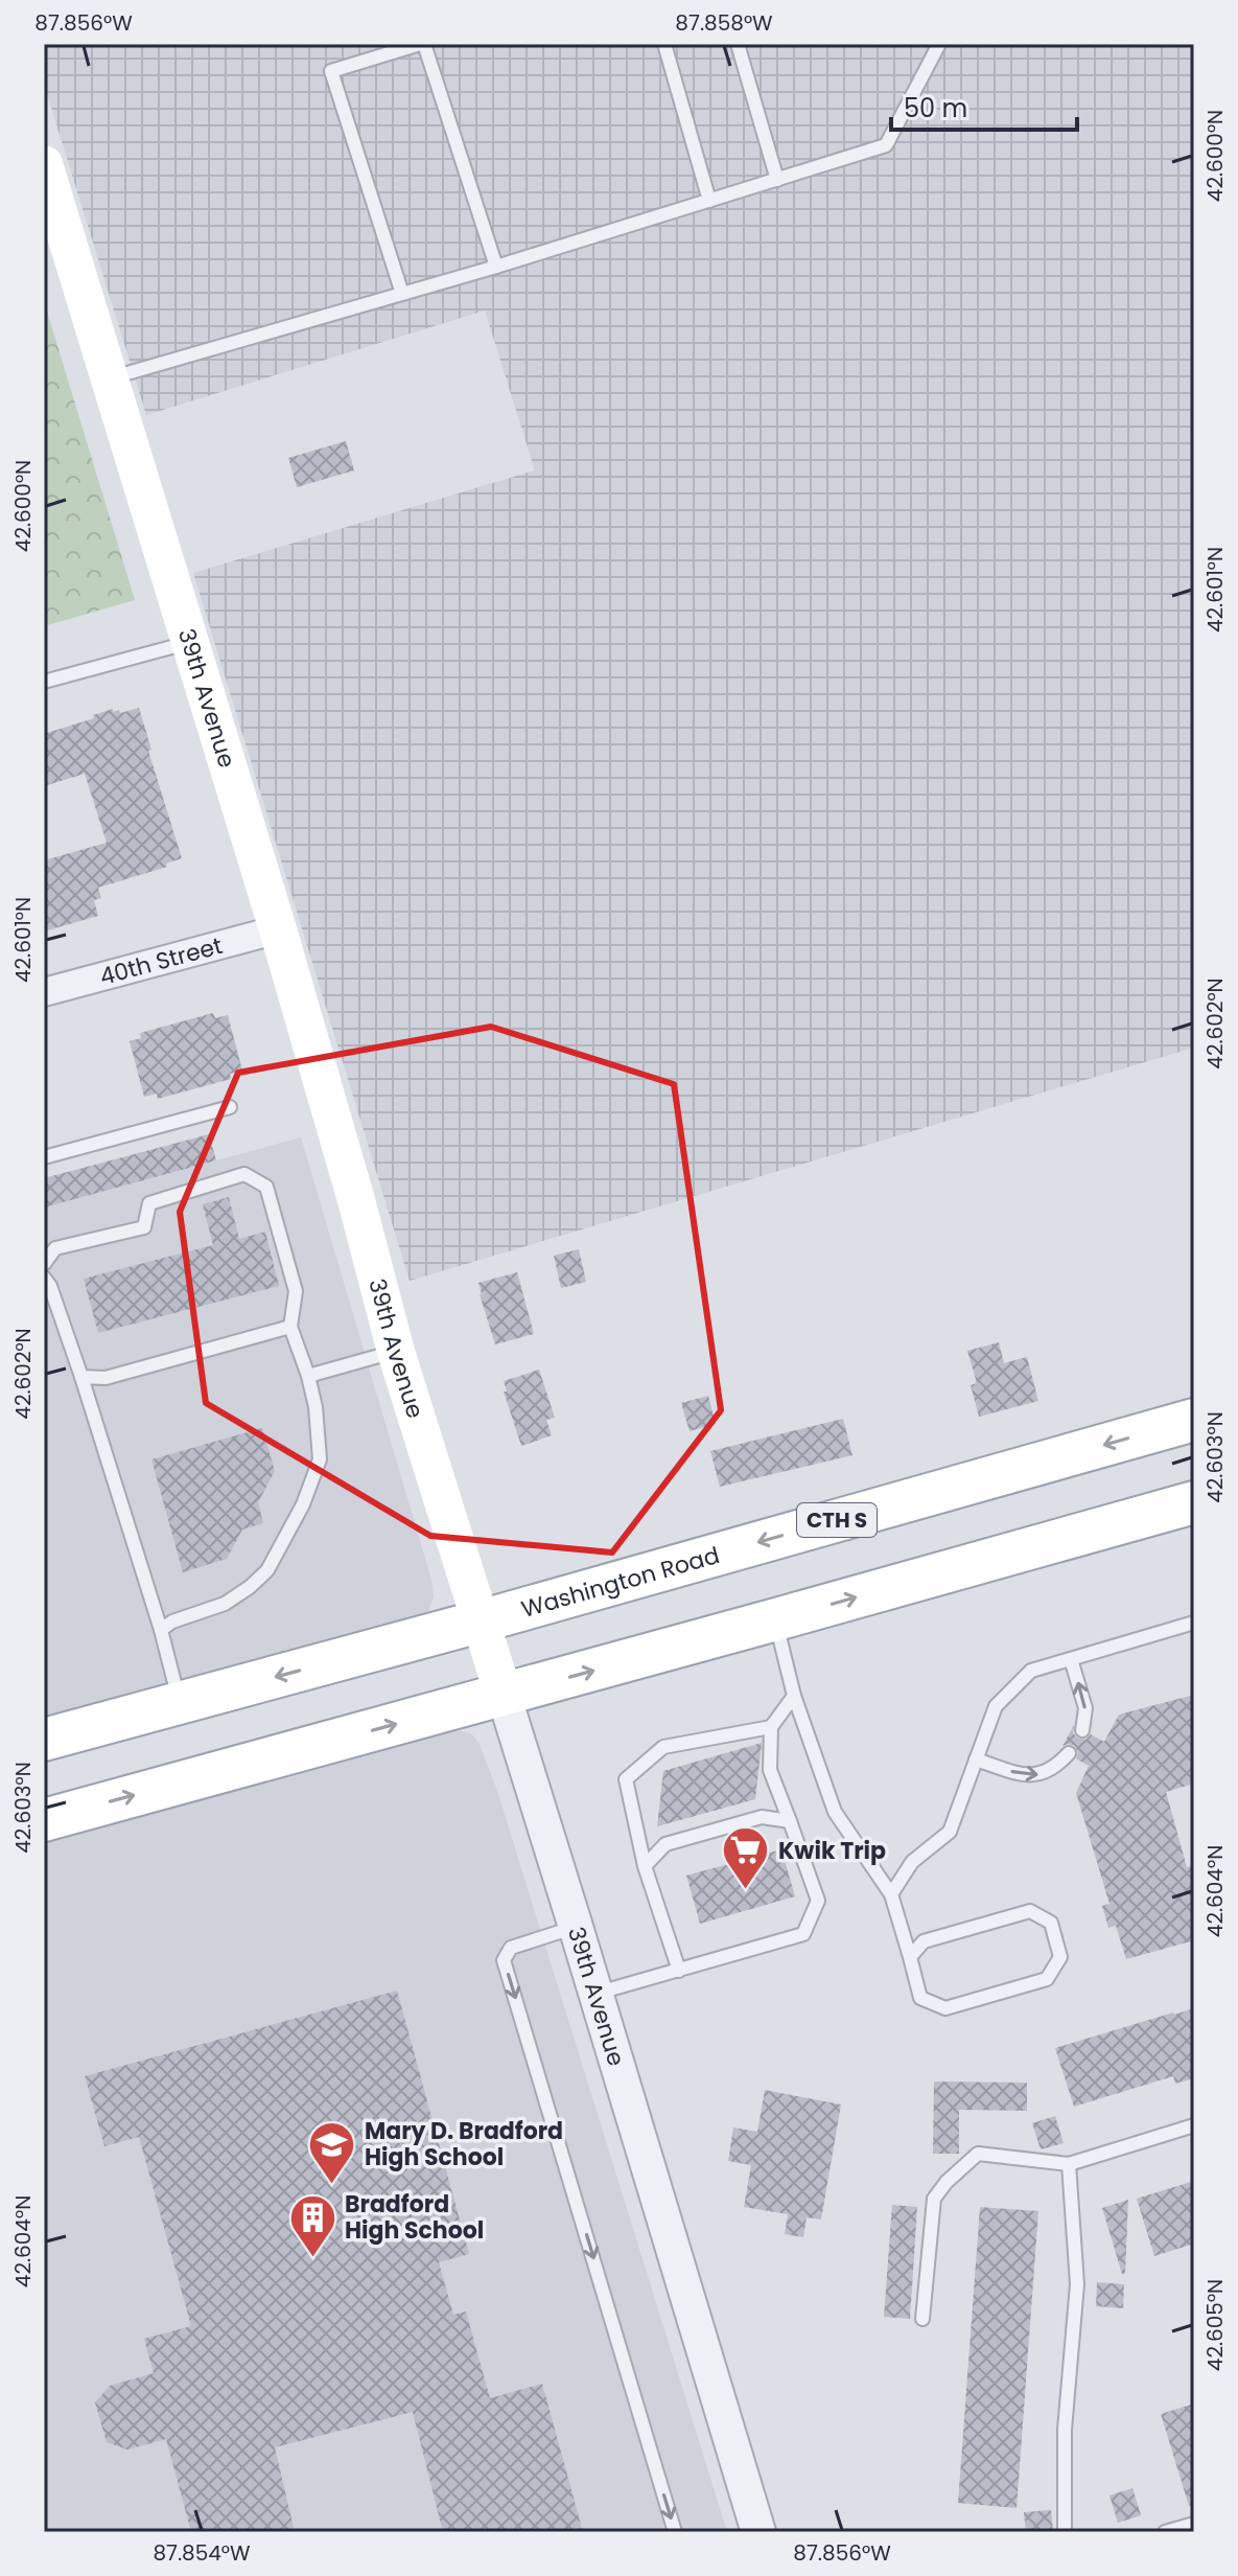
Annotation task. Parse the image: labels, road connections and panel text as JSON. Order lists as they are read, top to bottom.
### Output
{
  "streets": {
    "main road": ["39th Avenue", "CTH S", "Washington Road"],
    "street": ["40th Street"]
  },
  "crossings": [
    ["39th Avenue", "40th Street"],
    ["39th Avenue", "Washington Road"]
  ],
  "places": {
    "supermarket": ["Kwik Trip"],
    "school or university": ["Mary D. Bradford High School"],
    "building": ["Bradford High School"]
  },
  "scale_bar": "50 m",
  "coordinates": [
    "87.856°W",
    "87.858°W",
    "42.600°N",
    "42.601°N",
    "42.602°N",
    "42.603°N",
    "42.604°N",
    "42.605°N",
    "87.854°W"
  ]
}
